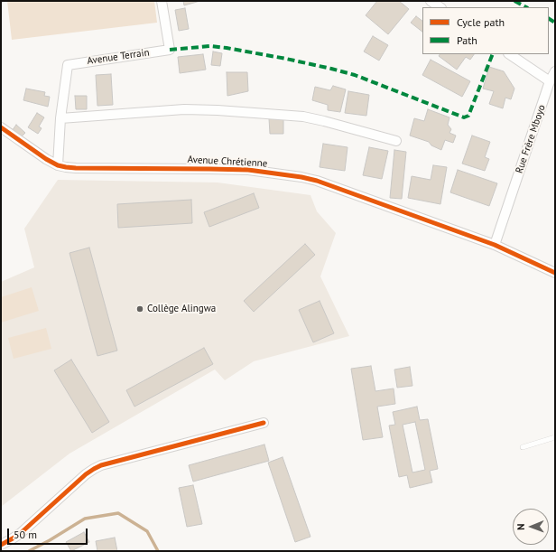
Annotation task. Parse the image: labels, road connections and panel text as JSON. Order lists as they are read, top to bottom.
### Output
{
  "streets": {
    "street": ["Avenue Terrain", "Rue Frère Mboyo", "Avenue Chrétienne"]
  },
  "crossings": [
    ["Rue Frère Mboyo", "Avenue Chrétienne"]
  ],
  "places": ["Collège Alingwa"],
  "legend": ["Cycle path", "Path"],
  "scale_bar": "50 m",
  "north": "left"
}
